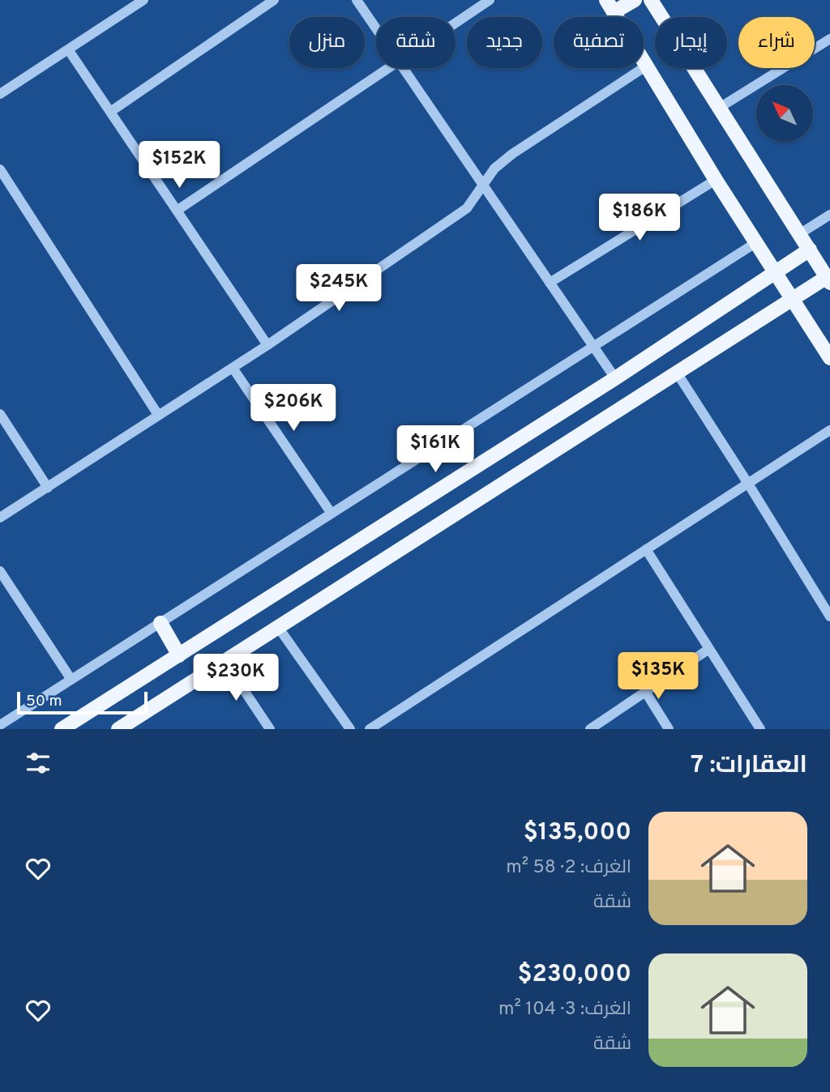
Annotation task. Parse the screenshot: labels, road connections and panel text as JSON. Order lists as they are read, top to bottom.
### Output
{
  "scale_bar": "50 m",
  "north": "top left",
  "page": {
    "chip": [
      "شراء",
      "إيجار",
      "تصفية",
      "جديد",
      "شقة",
      "منزل"
    ],
    "price": [
      "$152K",
      "$186K",
      "$245K",
      "$206K",
      "$161K",
      "$135K",
      "$230K"
    ],
    "scale": "50 m",
    "heading": "العقارات: 7",
    "list": [
      {
        "name": "$135,000",
        "note": "الغرف: 2 · 58 m² · شقة"
      },
      {
        "name": "$230,000",
        "note": "الغرف: 3 · 104 m² · شقة"
      }
    ]
  }
}
